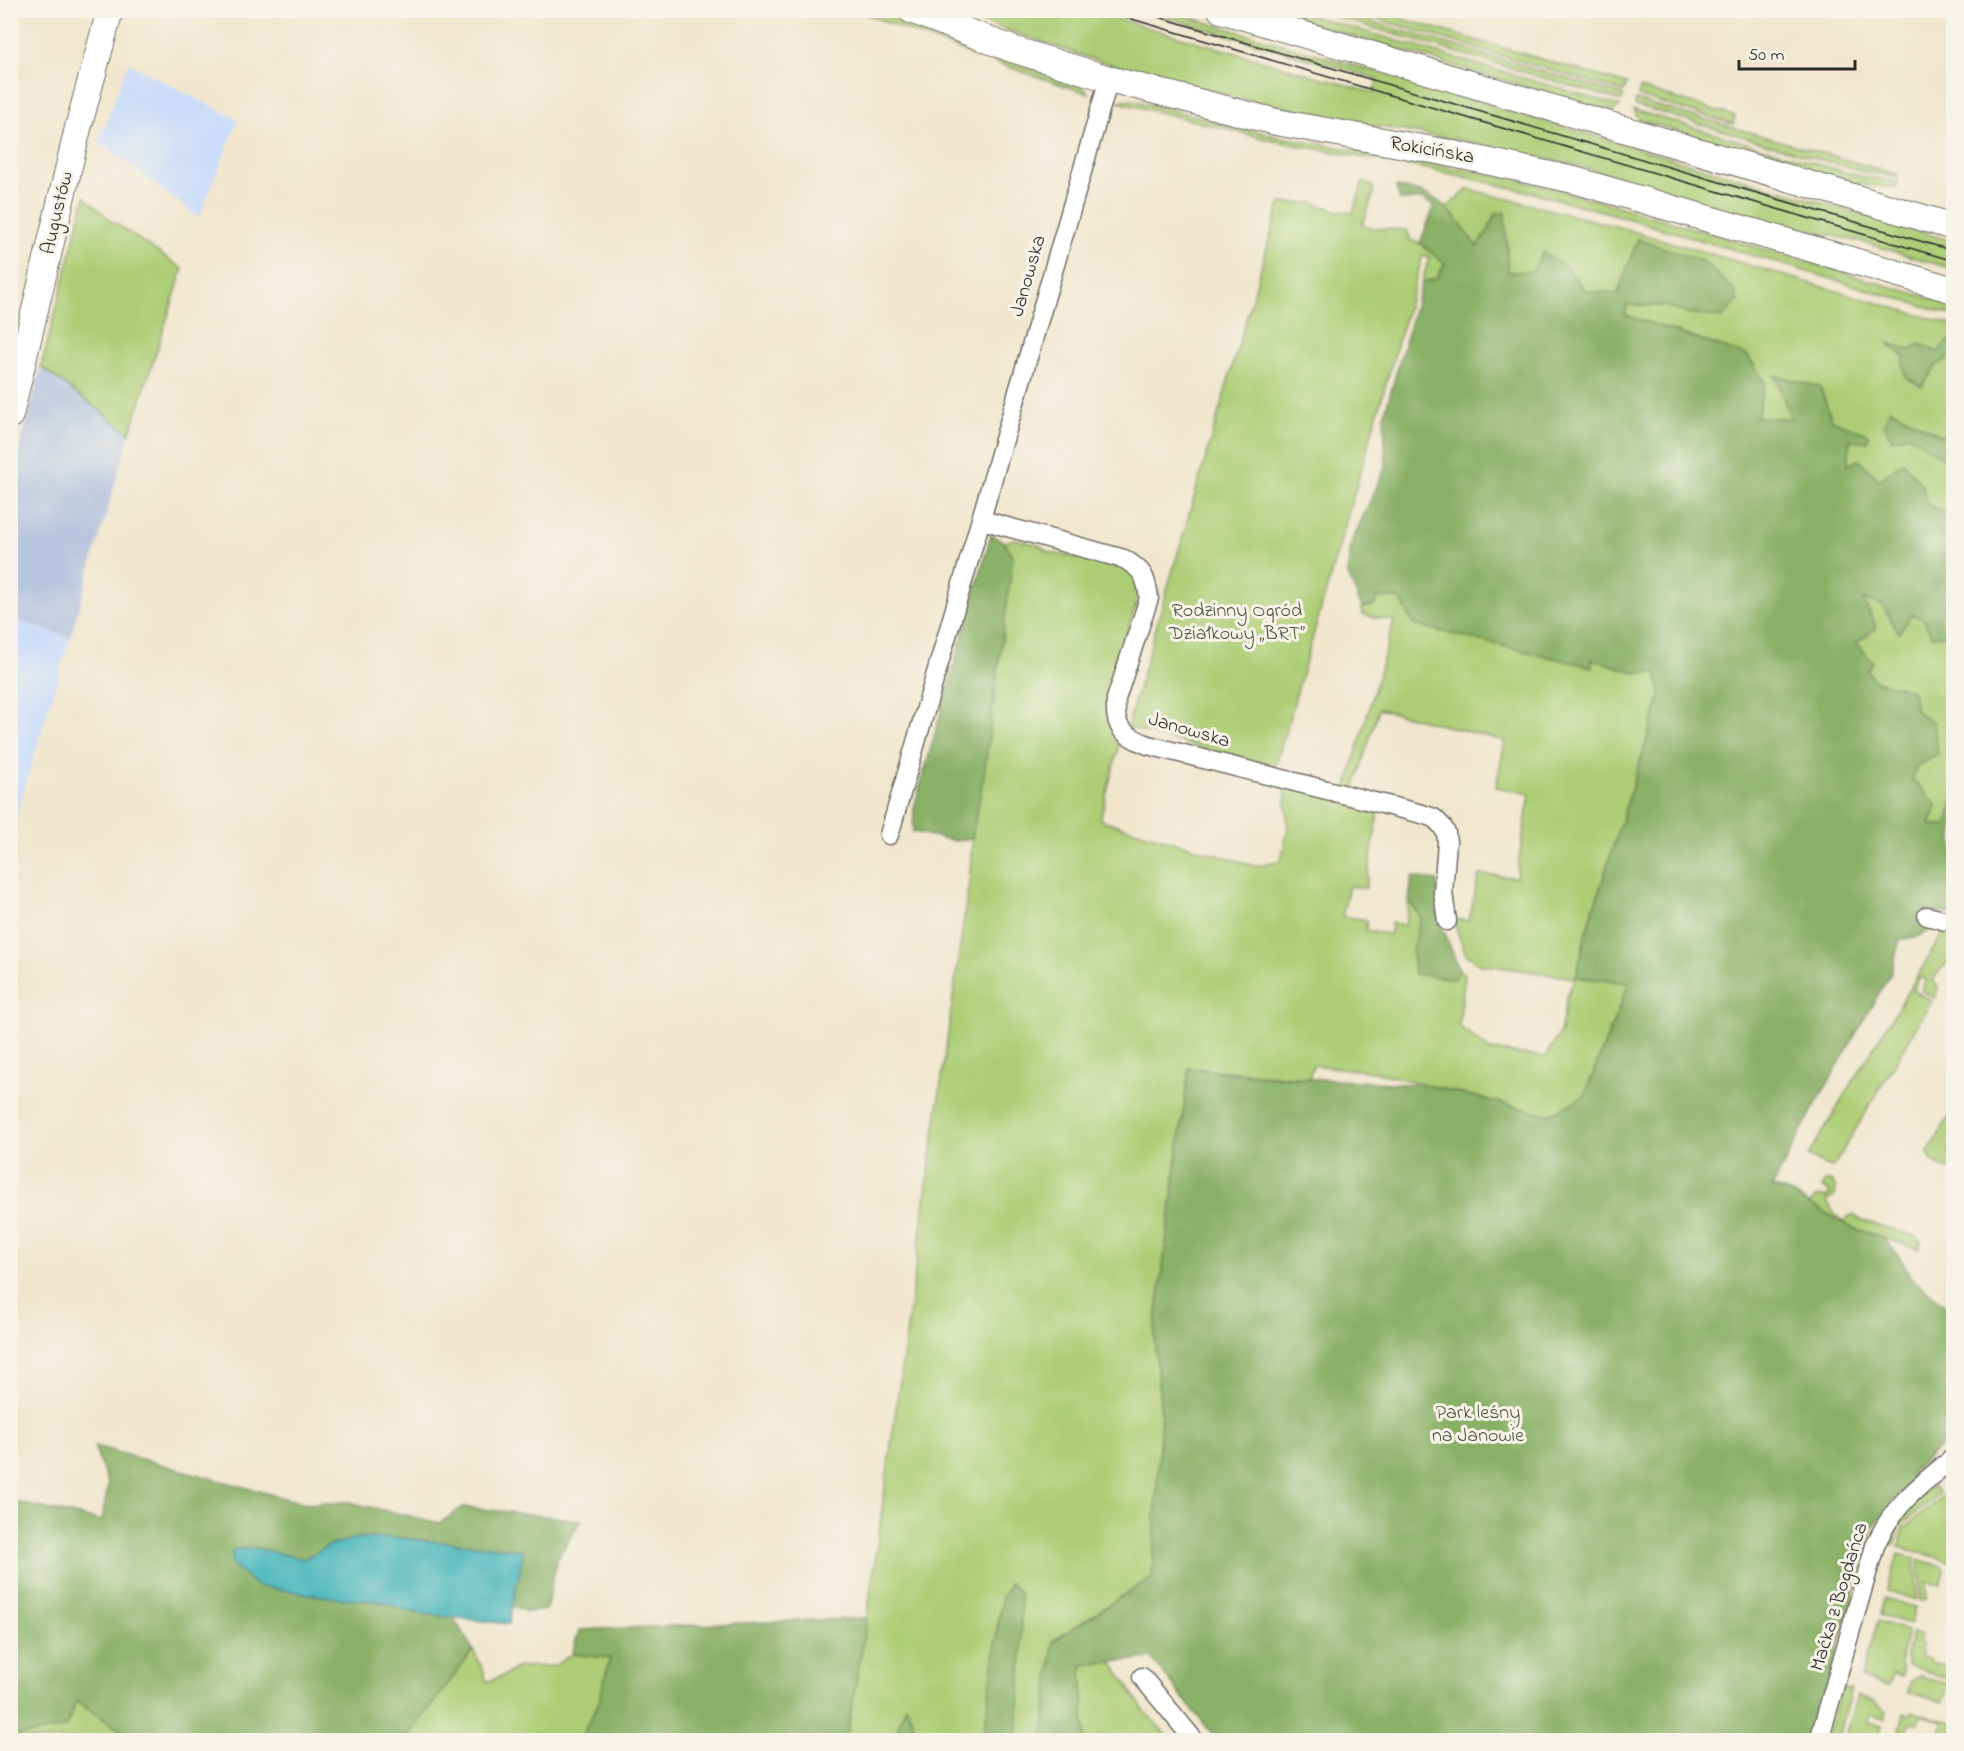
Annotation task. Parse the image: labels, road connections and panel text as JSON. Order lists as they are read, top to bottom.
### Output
{
  "streets": {
    "main road": ["Rokicińska", "Augustów"],
    "street": ["Janowska", "Maćka z Bogdańca"]
  },
  "crossings": [
    ["Rokicińska", "Janowska"]
  ],
  "parks": ["Rodzinny Ogród Działkowy „BRT”", "Park leśny na Janowie"],
  "scale_bar": "50 m"
}
